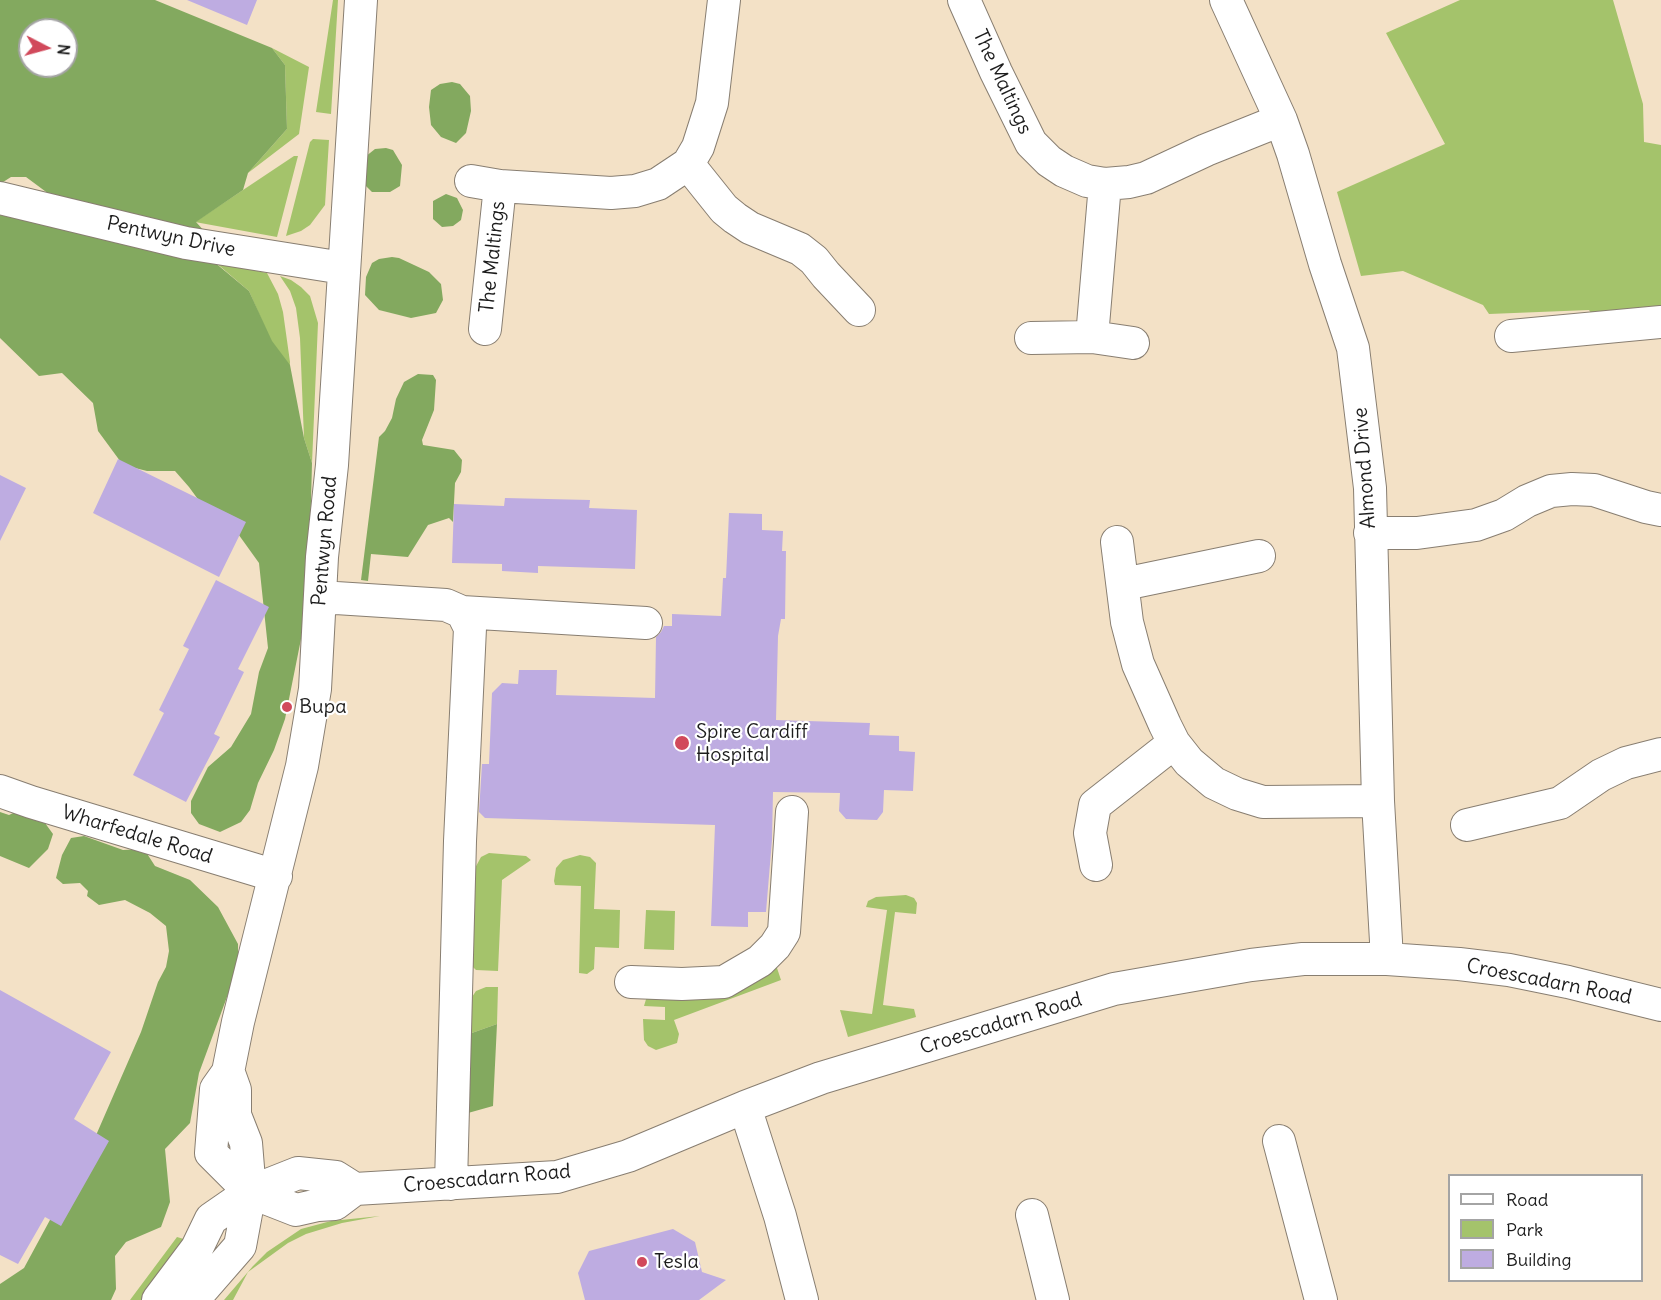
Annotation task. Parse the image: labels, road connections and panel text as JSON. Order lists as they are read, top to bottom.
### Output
{
  "streets": {
    "street": [
      "The Maltings",
      "Pentwyn Drive",
      "Almond Drive",
      "Pentwyn Road",
      "Wharfedale Road",
      "Croescadarn Road"
    ]
  },
  "crossings": [
    ["The Maltings", "Almond Drive"],
    ["Pentwyn Drive", "Pentwyn Road"],
    ["Almond Drive", "Croescadarn Road"],
    ["Pentwyn Road", "Wharfedale Road"],
    ["Pentwyn Road", "Croescadarn Road"]
  ],
  "places": ["Bupa", "Spire Cardiff Hospital", "Tesla"],
  "legend": ["Road", "Park", "Building"],
  "north": "right"
}
